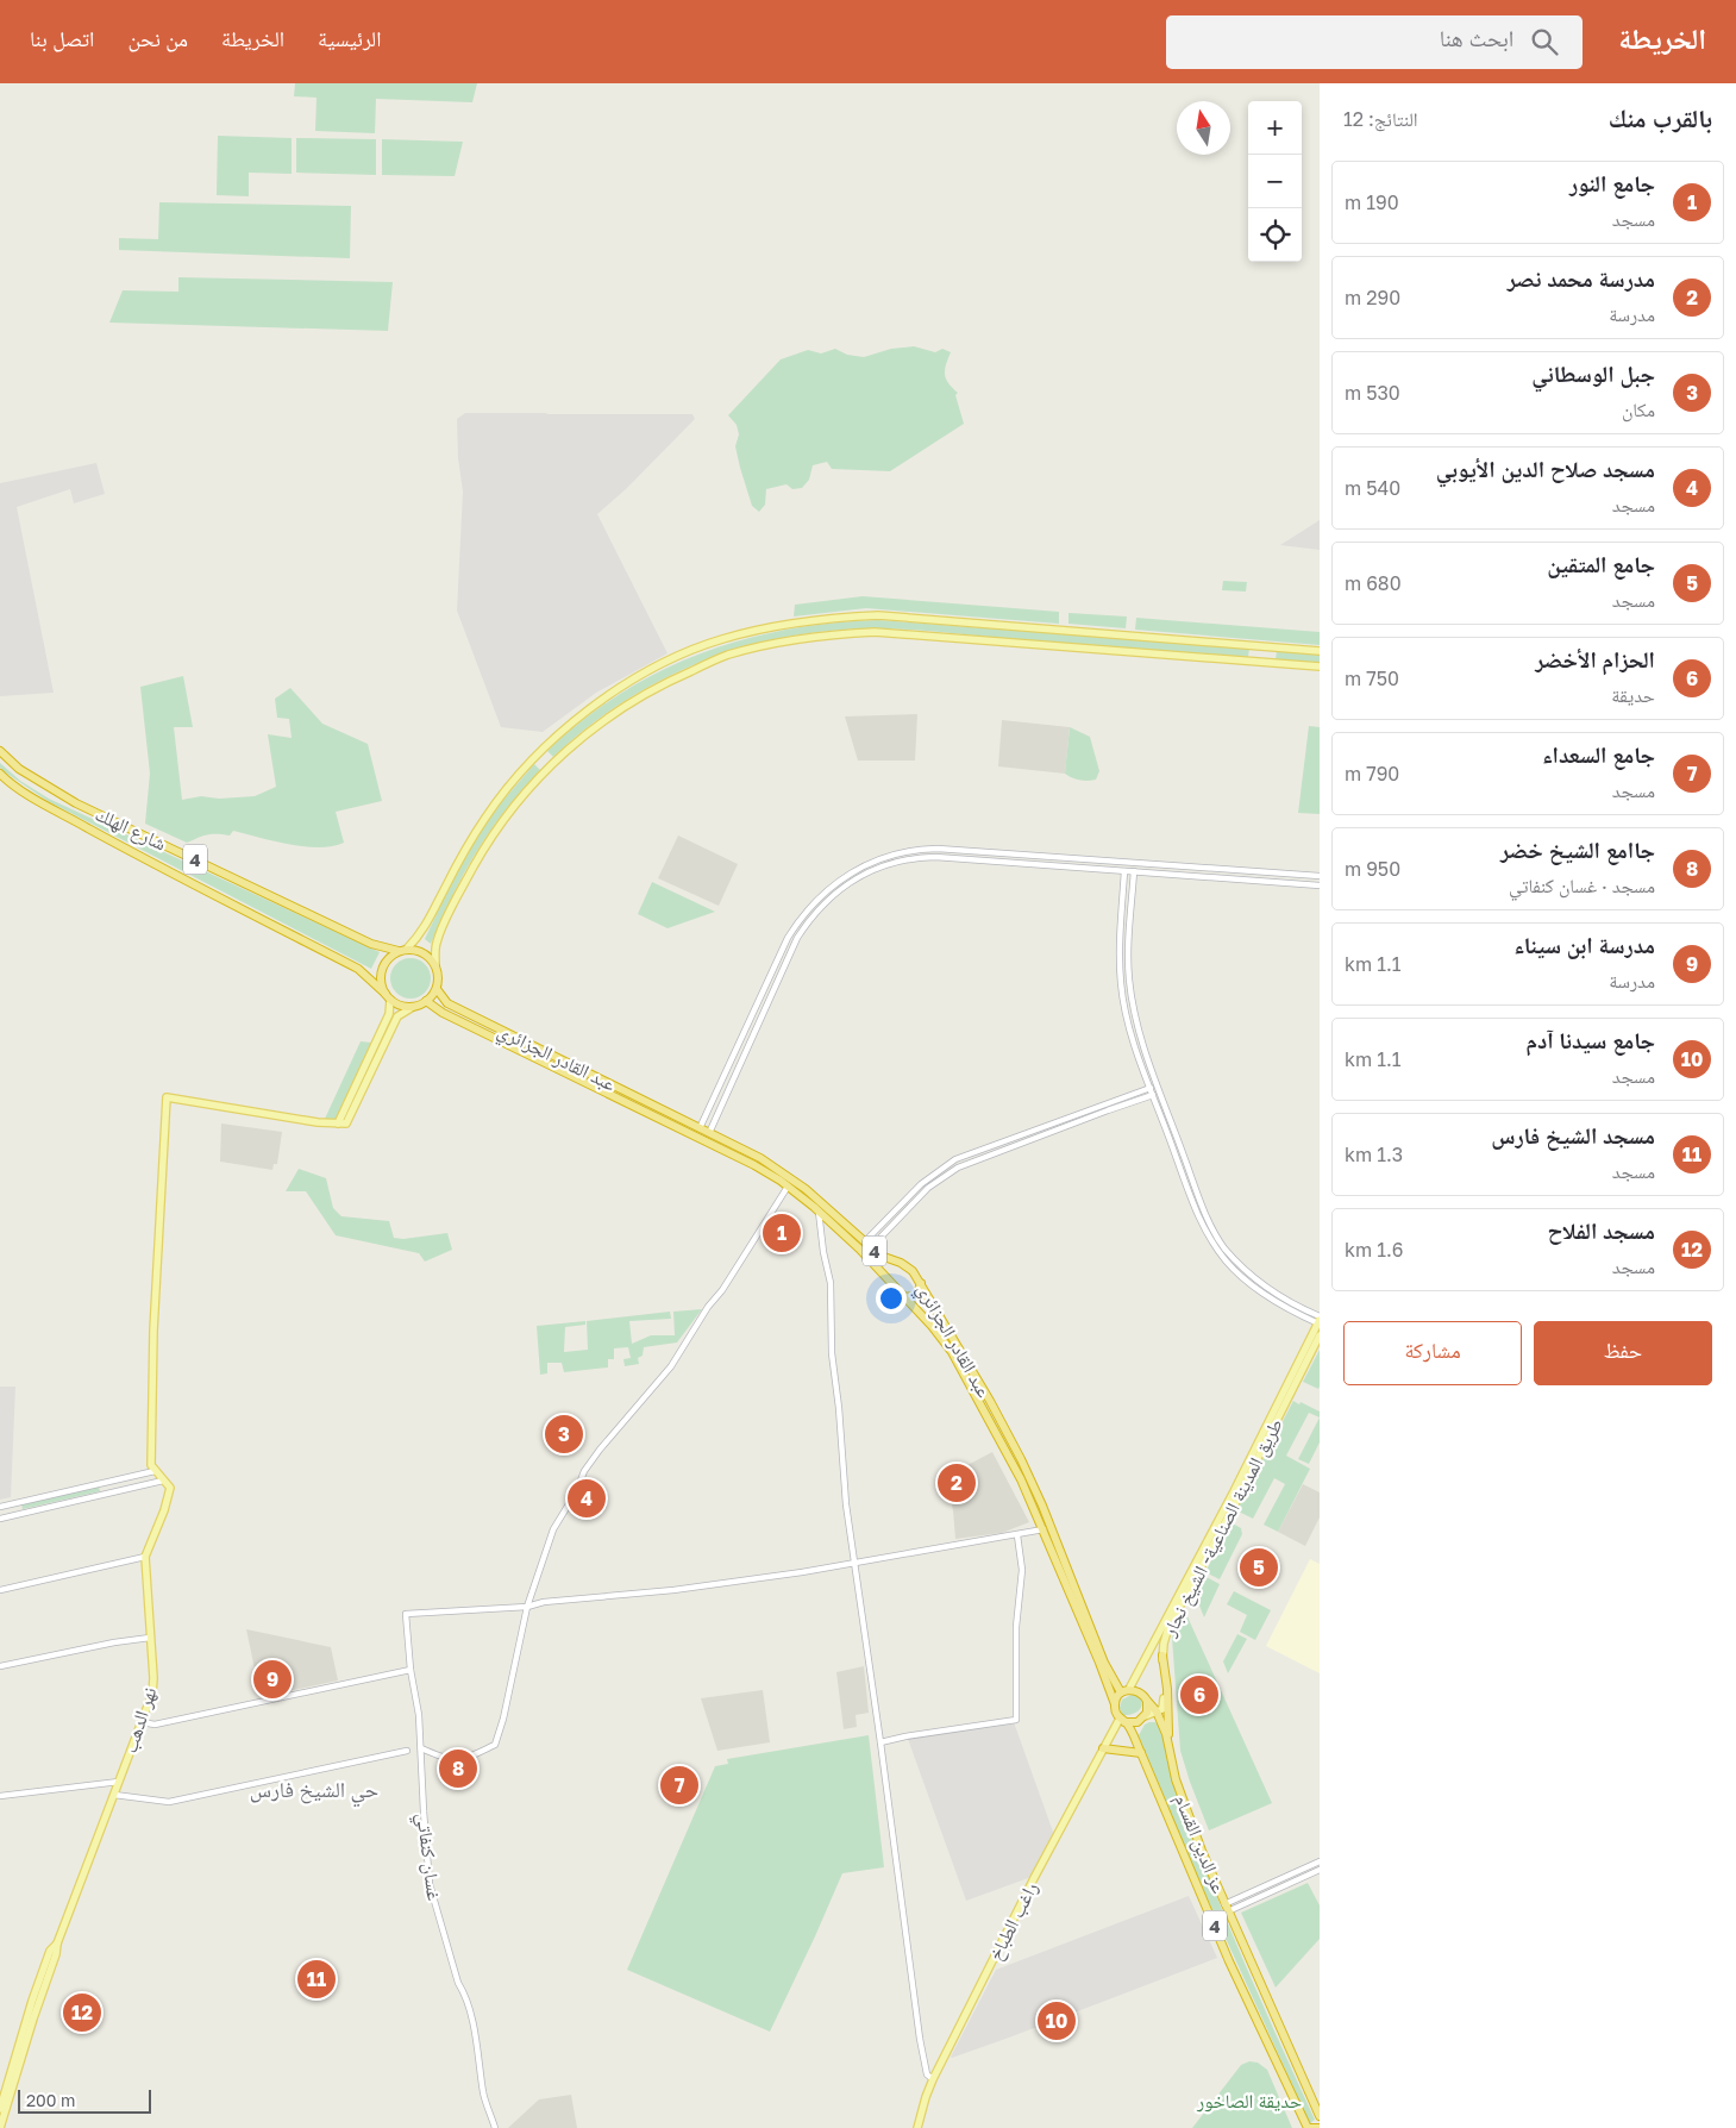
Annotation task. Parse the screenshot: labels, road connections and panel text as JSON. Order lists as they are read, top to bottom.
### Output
{
  "streets": {
    "highway": [
      "شارع الهلك",
      "4",
      "عبد القادر الجزائري",
      "عز الدين القسام"
    ],
    "main road": ["طريق المدينة الصناعية- الشيخ نجار", "نهر الدهب", "راغب الطباخ"],
    "street": ["غسان كنفاتي"]
  },
  "crossings": [
    ["شارع الهلك", "عبد القادر الجزائري"],
    ["عبد القادر الجزائري", "عز الدين القسام"],
    ["عبد القادر الجزائري", "راغب الطباخ"],
    ["طريق المدينة الصناعية- الشيخ نجار", "عز الدين القسام"],
    ["عز الدين القسام", "راغب الطباخ"]
  ],
  "districts": ["حي الشيخ فارس"],
  "parks": ["حديقة الصاخور"],
  "scale_bar": "200 m",
  "north": "top",
  "page": {
    "header": "الخريطة",
    "search": "ابحث هنا",
    "nav": [
      "الرئيسية",
      "الخريطة",
      "من نحن",
      "اتصل بنا"
    ],
    "heading": ["بالقرب منك", "النتائج: 12"],
    "map_buttons": ["+", "−"],
    "list": [
      {
        "mark": "1",
        "name": "جامع النور",
        "note": "مسجد",
        "value": "190 m"
      },
      {
        "mark": "2",
        "name": "مدرسة محمد نصر",
        "note": "مدرسة",
        "value": "290 m"
      },
      {
        "mark": "3",
        "name": "جبل الوسطاني",
        "note": "مكان",
        "value": "530 m"
      },
      {
        "mark": "4",
        "name": "مسجد صلاح الدين الأيوبي",
        "note": "مسجد",
        "value": "540 m"
      },
      {
        "mark": "5",
        "name": "جامع المتقين",
        "note": "مسجد",
        "value": "680 m"
      },
      {
        "mark": "6",
        "name": "الحزام الأخضر",
        "note": "حديقة",
        "value": "750 m"
      },
      {
        "mark": "7",
        "name": "جامع السعداء",
        "note": "مسجد",
        "value": "790 m"
      },
      {
        "mark": "8",
        "name": "جاامع الشيخ خضر",
        "note": "مسجد · غسان كنفاتي",
        "value": "950 m"
      },
      {
        "mark": "9",
        "name": "مدرسة ابن سيناء",
        "note": "مدرسة",
        "value": "1.1 km"
      },
      {
        "mark": "10",
        "name": "جامع سيدنا آدم",
        "note": "مسجد",
        "value": "1.1 km"
      },
      {
        "mark": "11",
        "name": "مسجد الشيخ فارس",
        "note": "مسجد",
        "value": "1.3 km"
      },
      {
        "mark": "12",
        "name": "مسجد الفلاح",
        "note": "مسجد",
        "value": "1.6 km"
      }
    ],
    "pins": [
      "1",
      "3",
      "2",
      "4",
      "5",
      "9",
      "6",
      "8",
      "7",
      "11",
      "12",
      "10"
    ],
    "buttons": ["حفظ", "مشاركة"],
    "scale": "200 m"
  }
}
